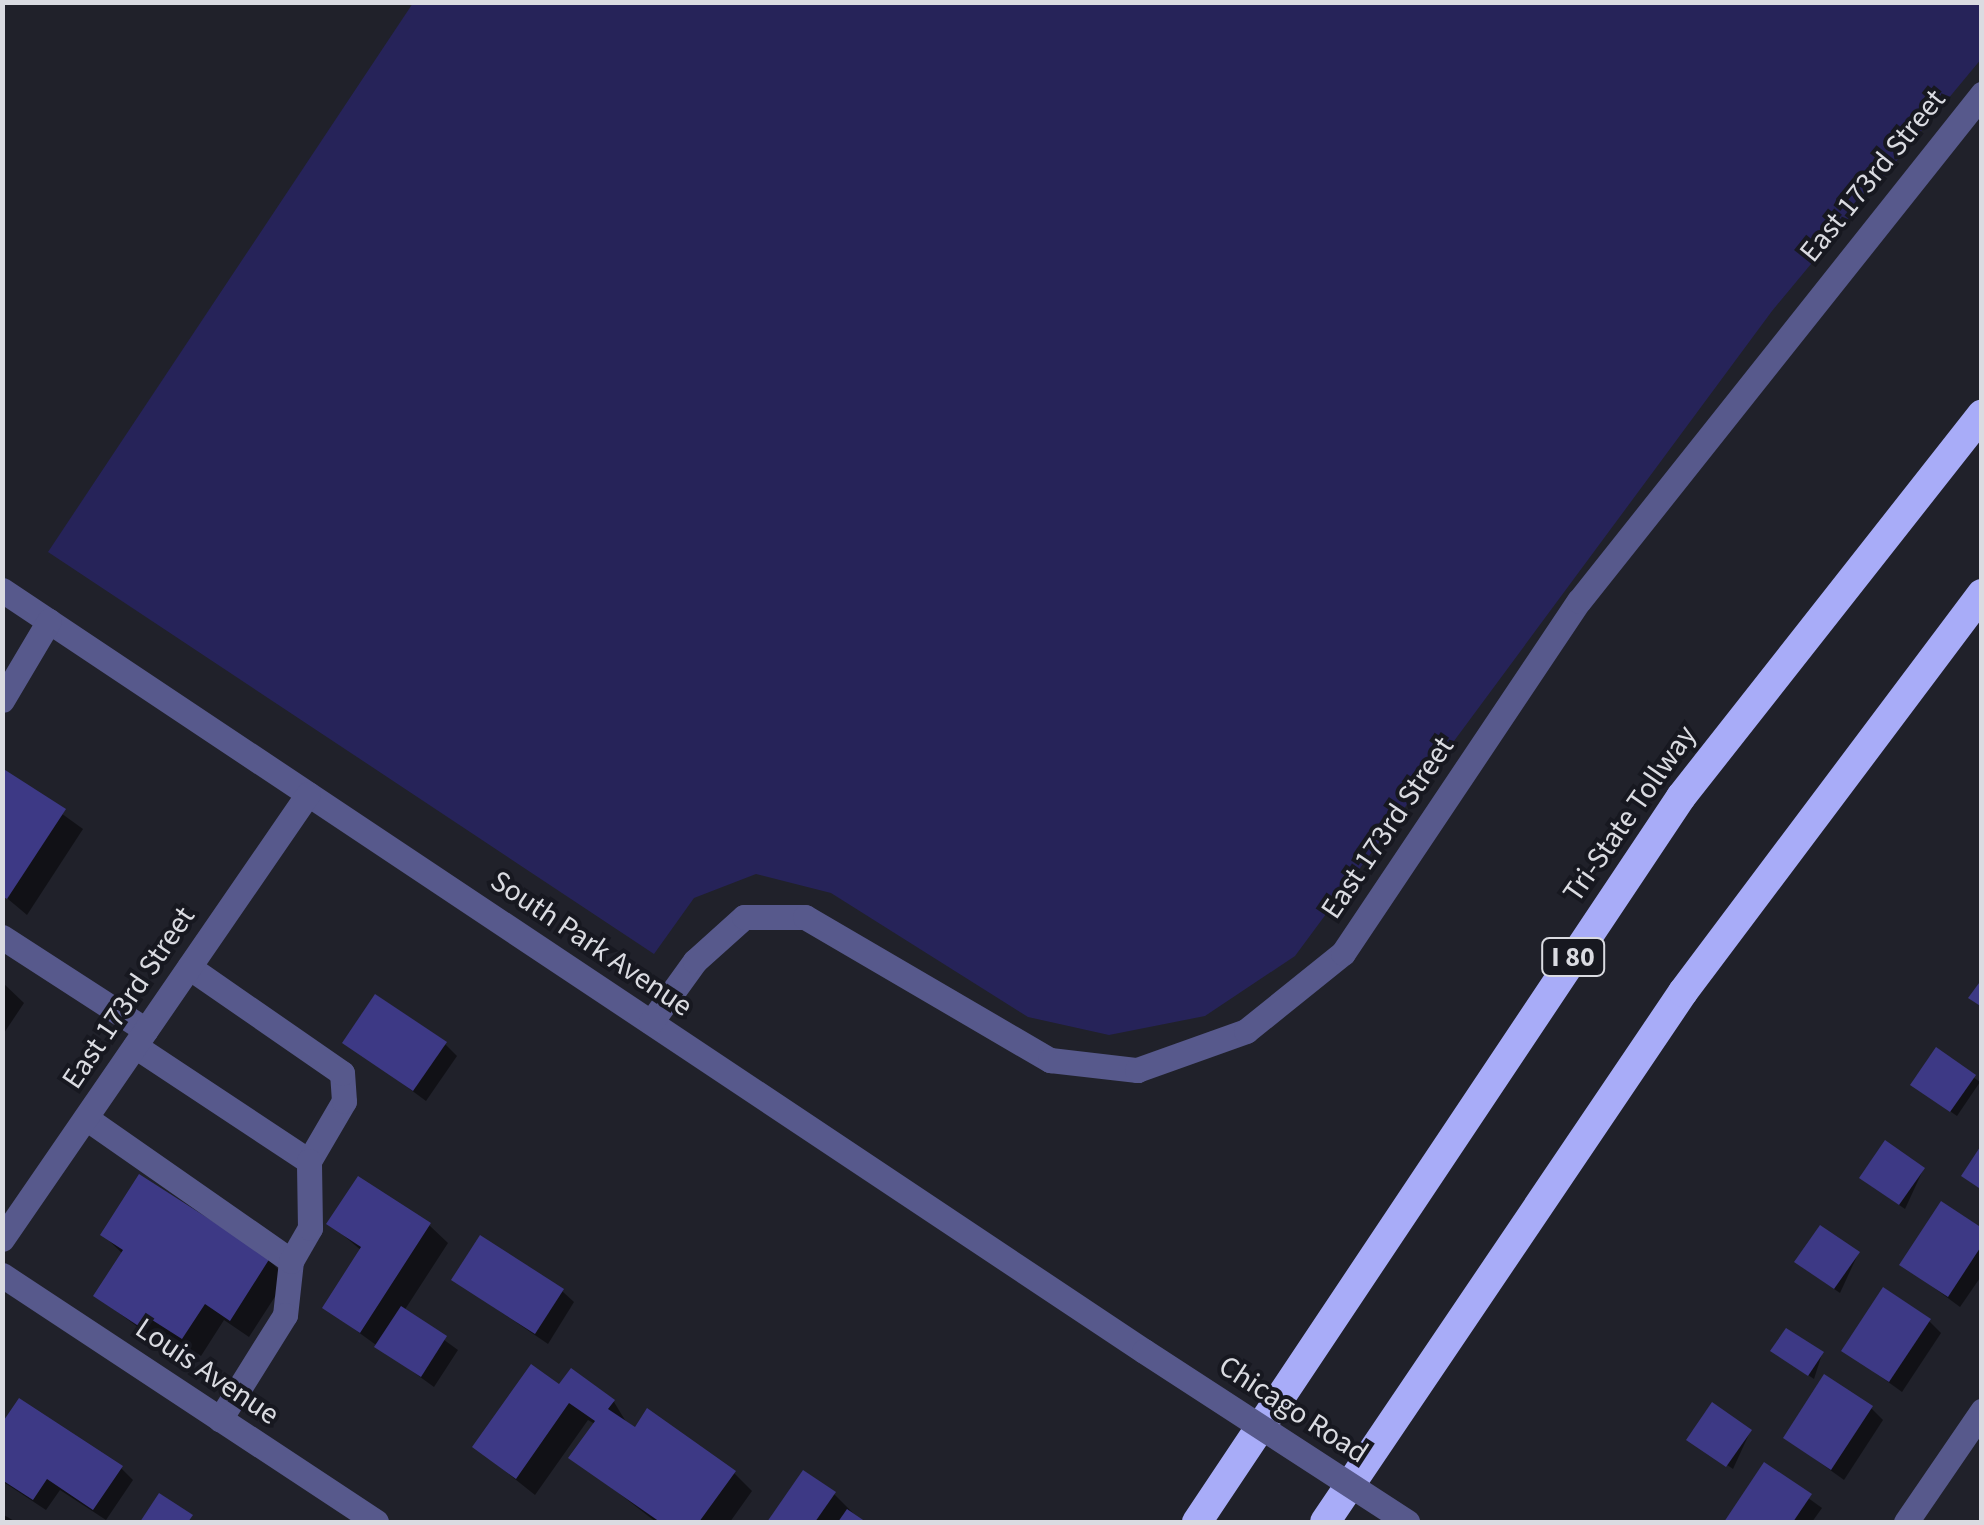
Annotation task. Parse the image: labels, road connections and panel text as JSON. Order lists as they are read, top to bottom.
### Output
{
  "streets": {
    "highway": ["Tri-State Tollway", "I 80"],
    "street": [
      "East 173rd Street",
      "South Park Avenue",
      "Louis Avenue",
      "Chicago Road"
    ]
  },
  "crossings": [
    ["East 173rd Street", "South Park Avenue"],
    ["South Park Avenue", "Chicago Road"]
  ]
}
